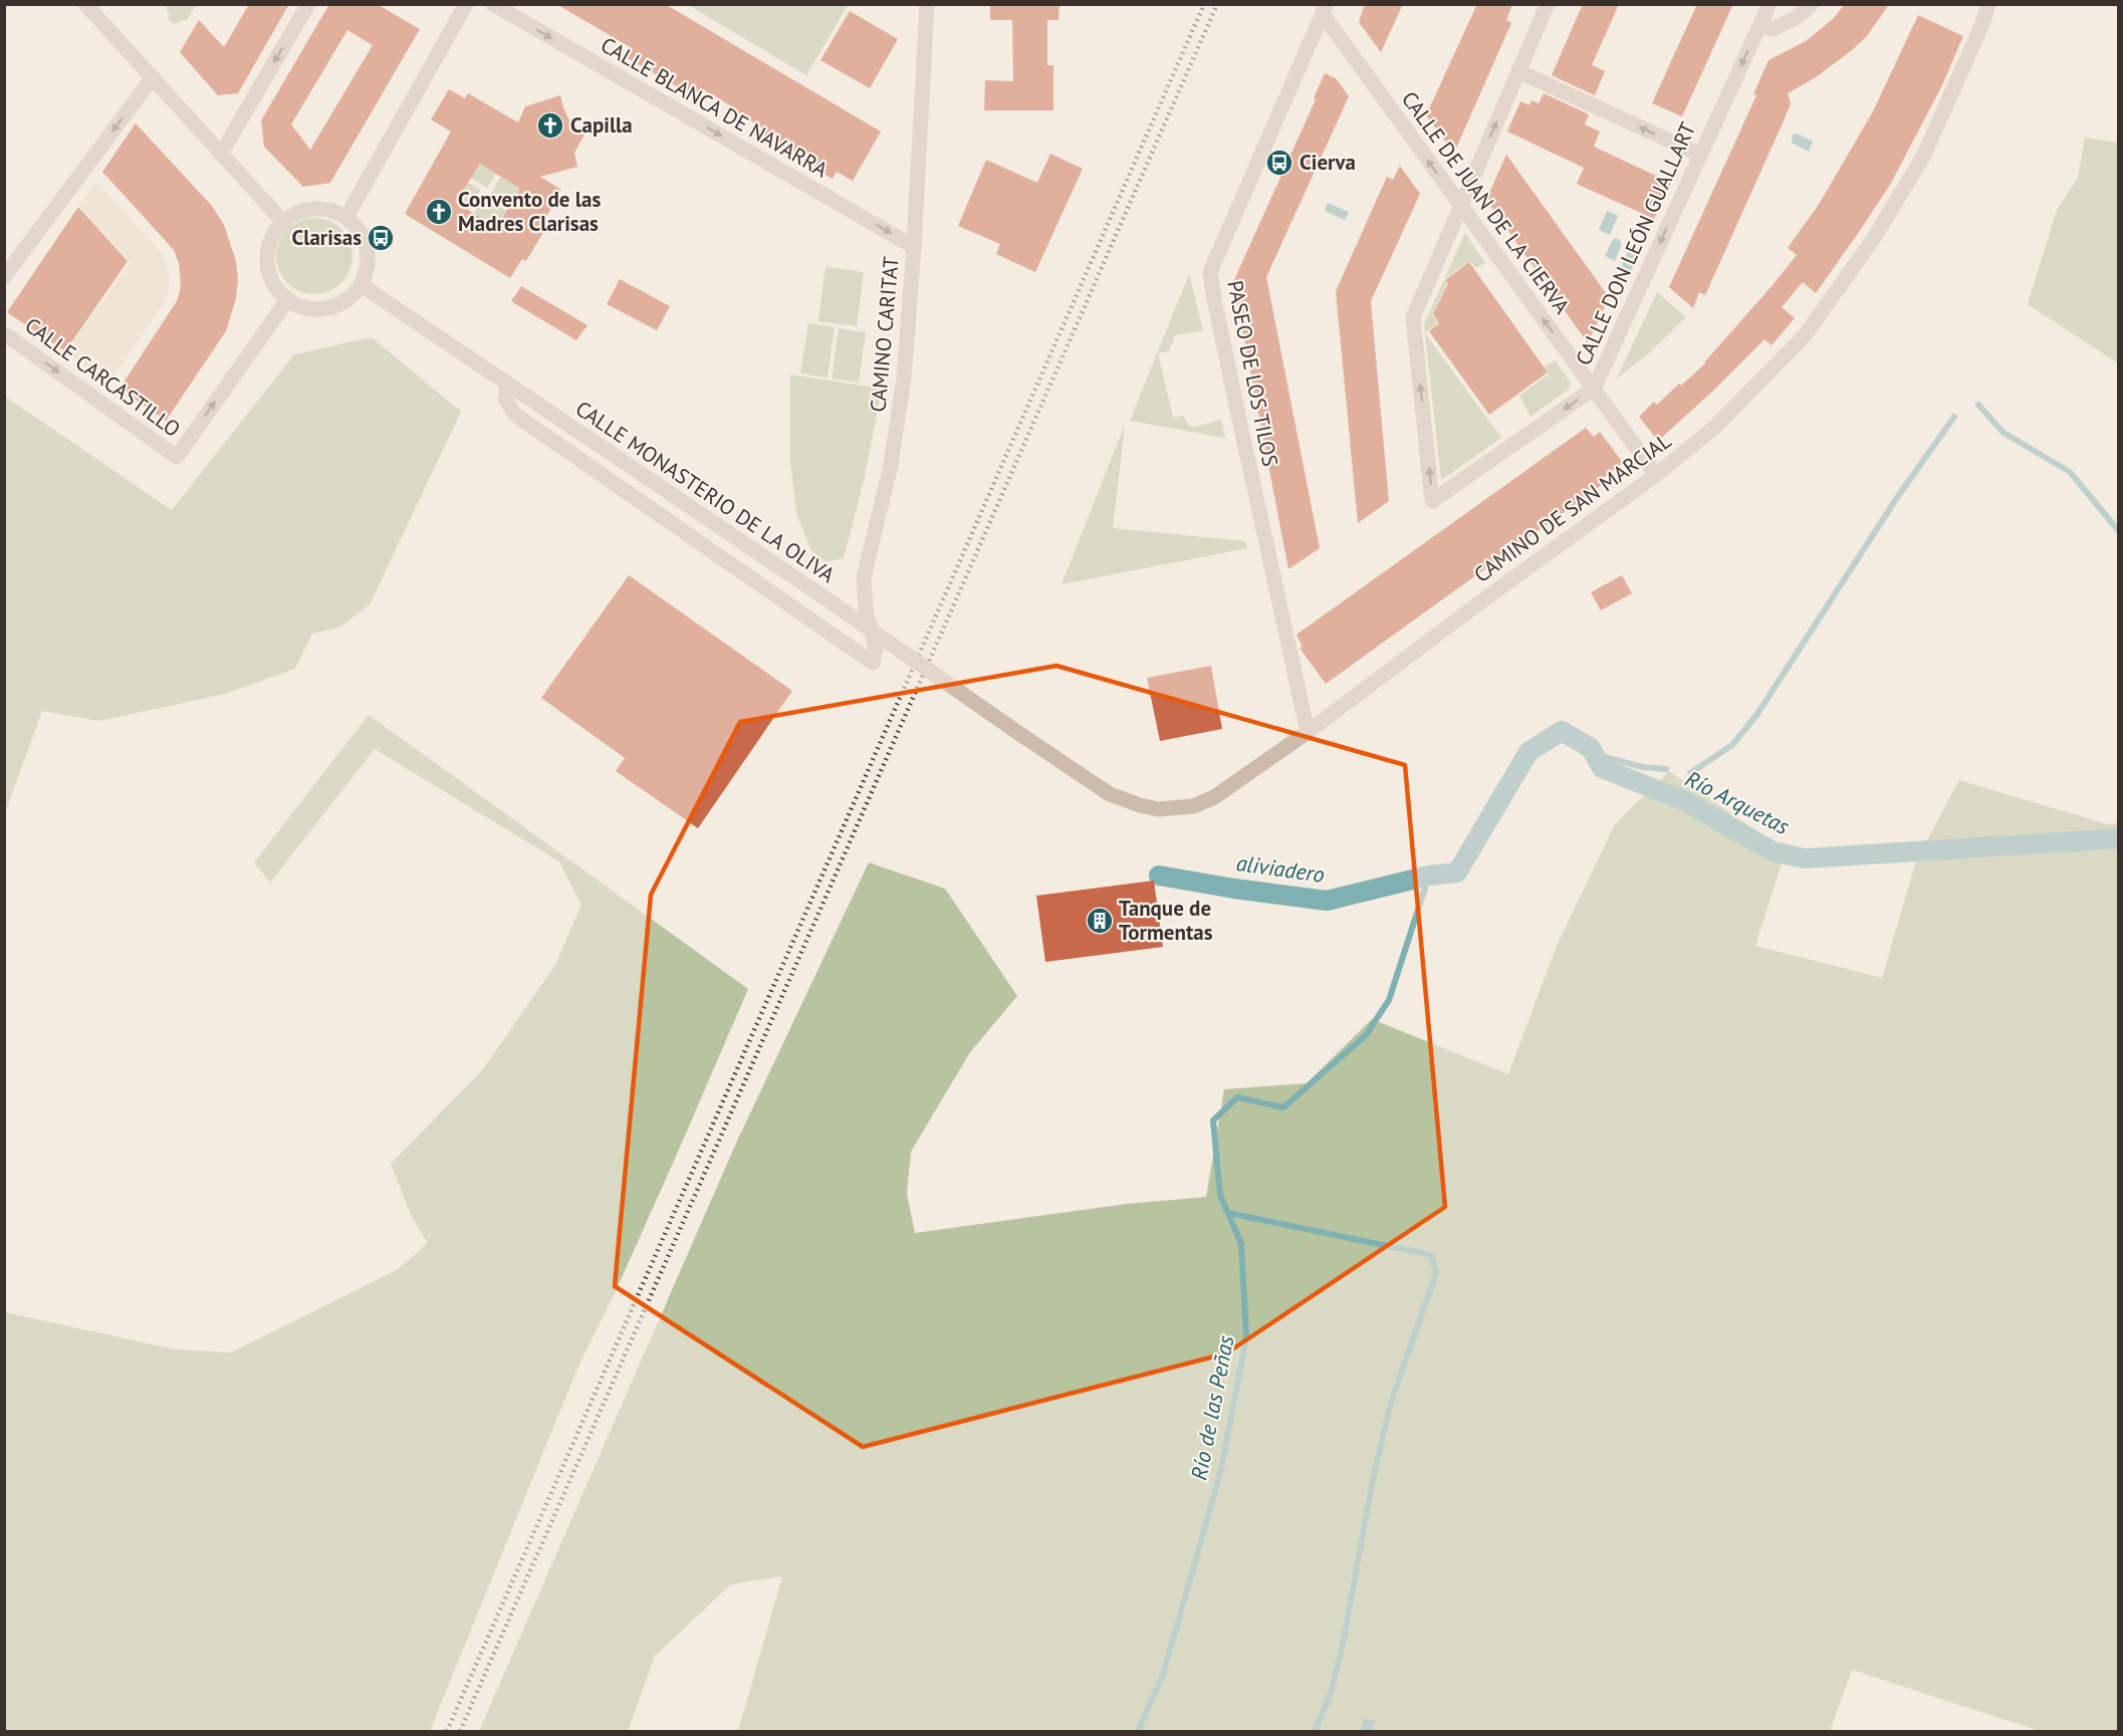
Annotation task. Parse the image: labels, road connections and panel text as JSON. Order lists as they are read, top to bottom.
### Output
{
  "streets": {
    "street": [
      "CALLE BLANCA DE NAVARRA",
      "CALLE DE JUAN DE LA CIERVA",
      "CALLE DON LEÓN GUALLART",
      "CAMINO CARITAT",
      "PASEO DE LOS TILOS",
      "CALLE CARCASTILLO",
      "CALLE MONASTERIO DE LA OLIVA",
      "CAMINO DE SAN MARCIAL"
    ]
  },
  "crossings": [
    ["CALLE BLANCA DE NAVARRA", "CAMINO CARITAT"],
    ["CALLE DE JUAN DE LA CIERVA", "CALLE DON LEÓN GUALLART"],
    ["CALLE DE JUAN DE LA CIERVA", "PASEO DE LOS TILOS"],
    ["CALLE DE JUAN DE LA CIERVA", "CAMINO DE SAN MARCIAL"],
    ["CAMINO CARITAT", "CALLE MONASTERIO DE LA OLIVA"],
    ["PASEO DE LOS TILOS", "CAMINO DE SAN MARCIAL"],
    ["CALLE CARCASTILLO", "CALLE MONASTERIO DE LA OLIVA"],
    ["CALLE MONASTERIO DE LA OLIVA", "CAMINO DE SAN MARCIAL"]
  ],
  "one_way": ["CALLE BLANCA DE NAVARRA", "CALLE DE JUAN DE LA CIERVA"],
  "water": ["Río Arquetas", "aliviadero", "Río de las Peñas"],
  "places": {
    "church": ["Capilla", "Convento de las Madres Clarisas"],
    "bus stop": ["Cierva", "Clarisas"],
    "building": ["Tanque de Tormentas"]
  }
}
